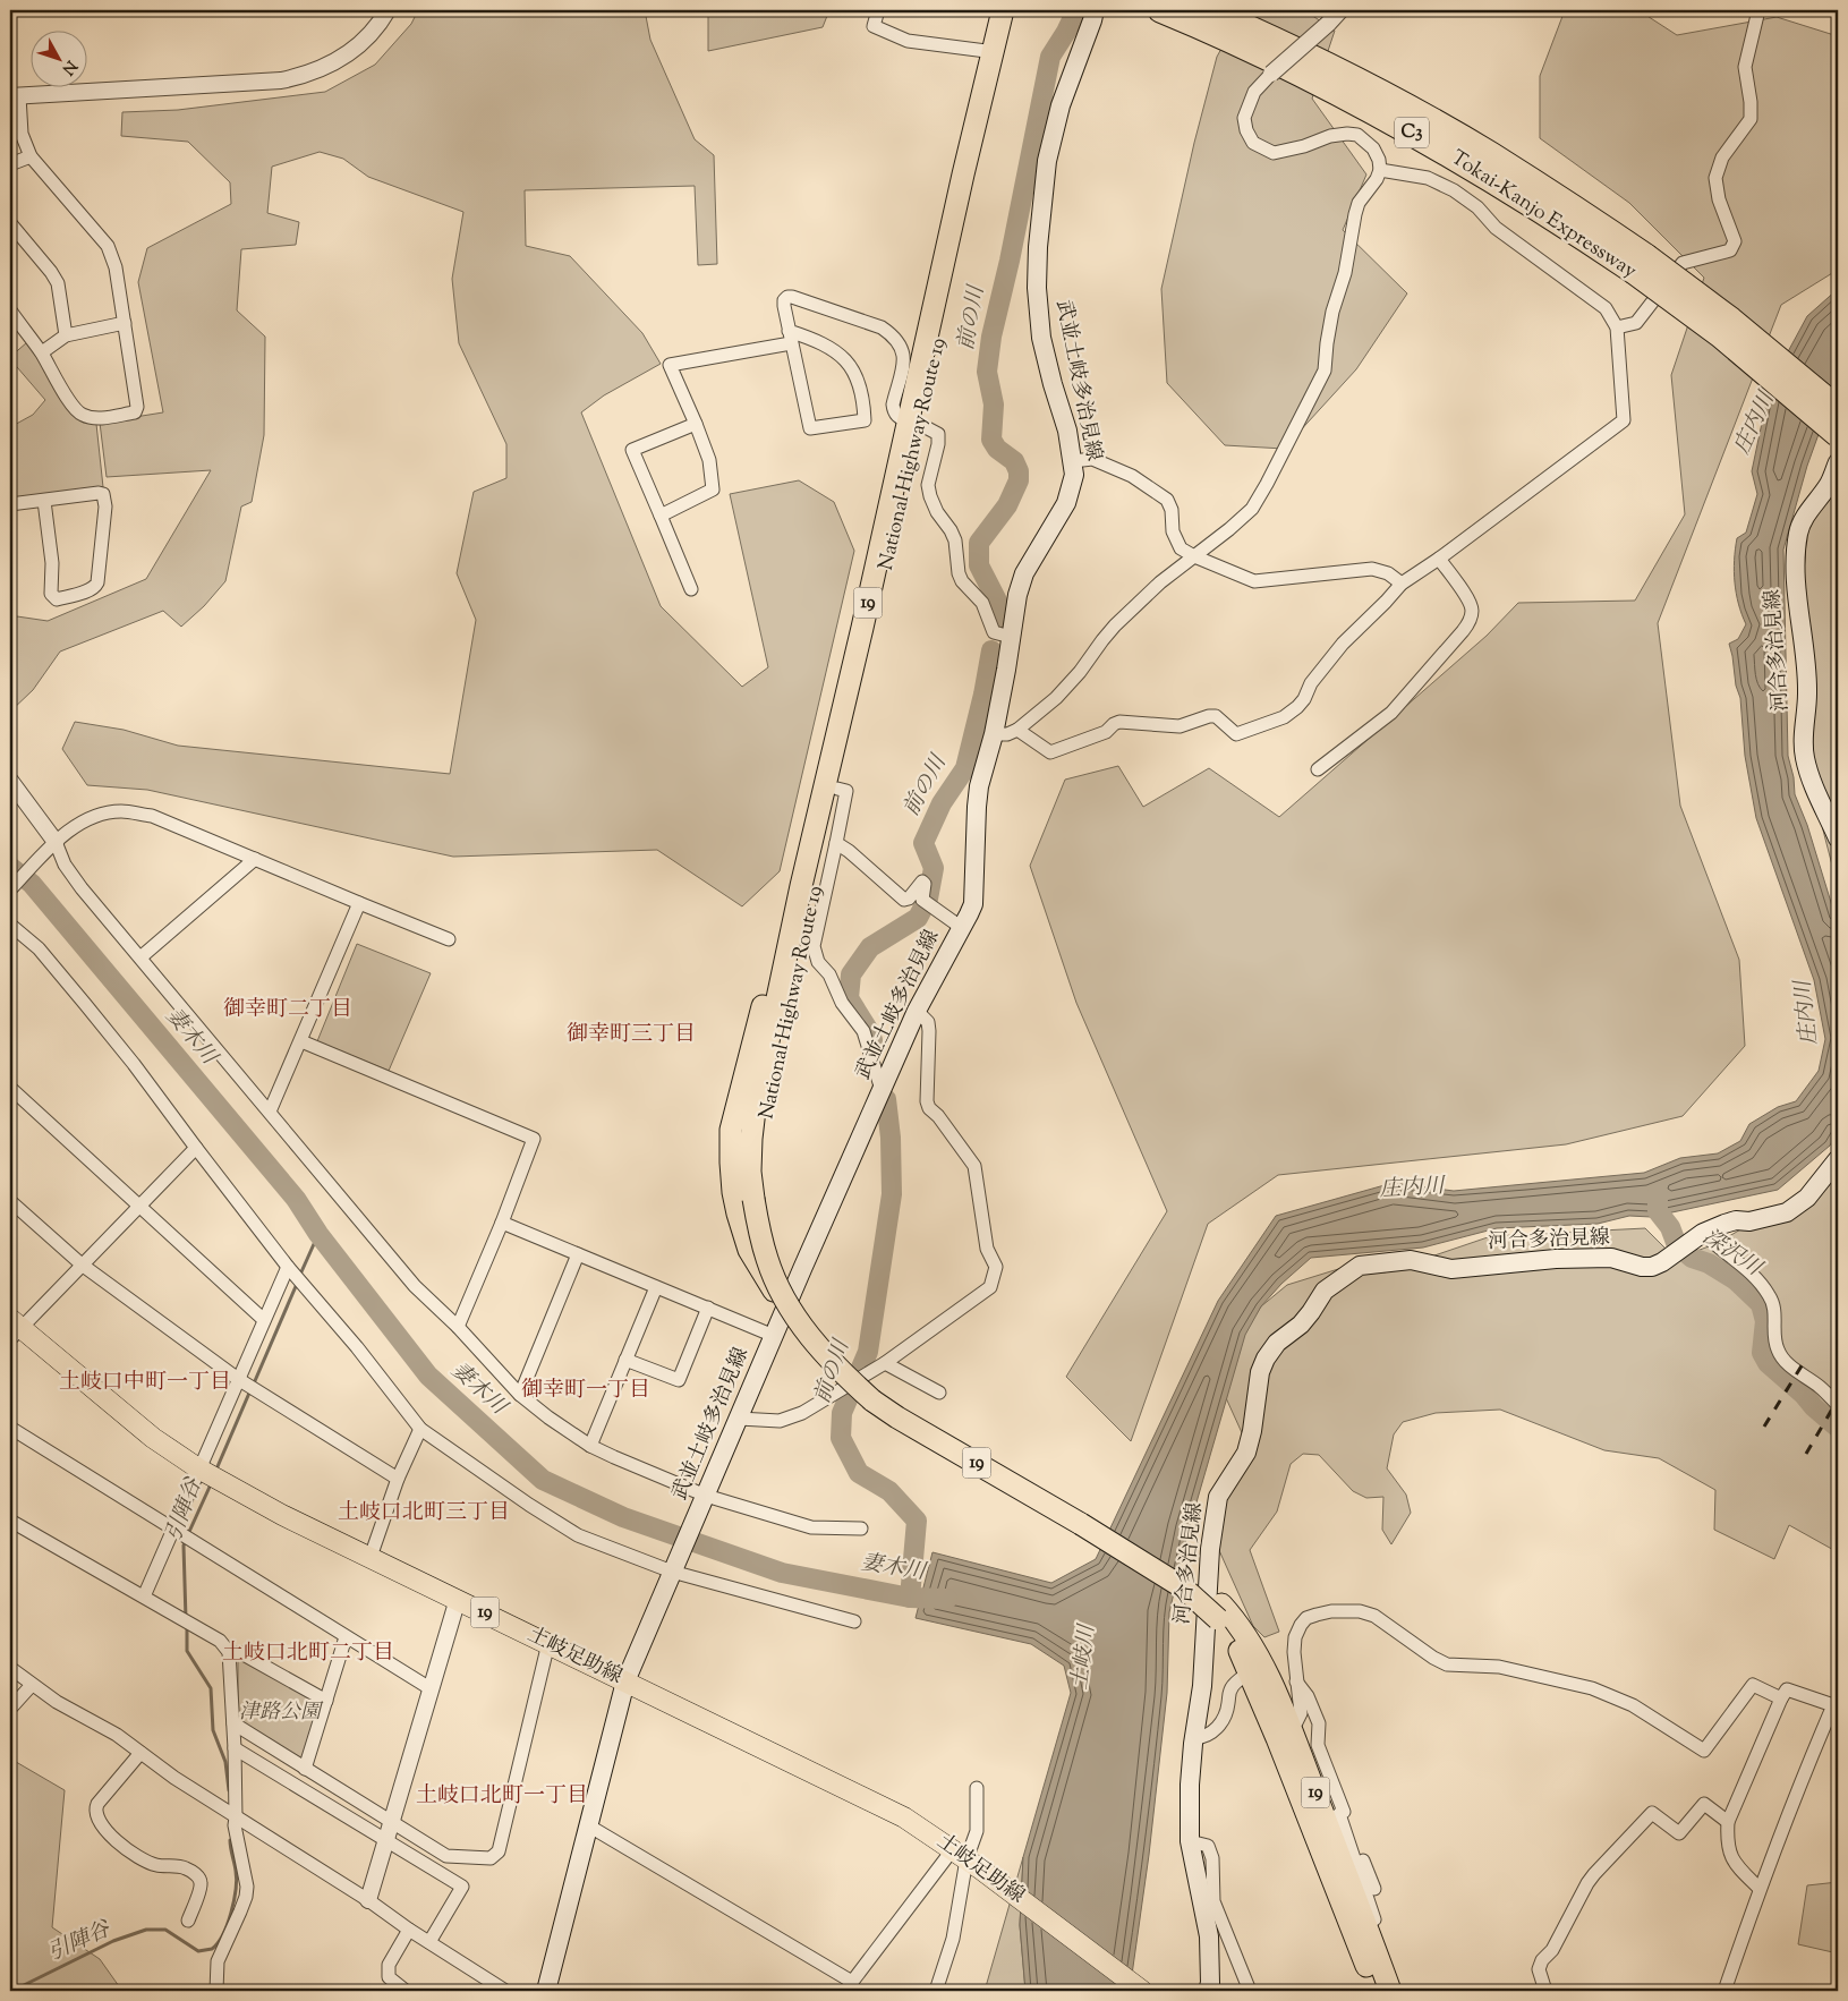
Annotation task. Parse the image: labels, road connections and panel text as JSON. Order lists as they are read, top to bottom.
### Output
{
  "streets": {
    "highway": [
      "C3",
      "Tokai-Kanjo Expressway",
      "National Highway Route 19",
      "19"
    ],
    "main road": ["武並土岐多治見線", "河合多治見線", "土岐足助線"]
  },
  "crossings": [
    ["武並土岐多治見線", "土岐足助線"]
  ],
  "districts": [
    "御幸町二丁目",
    "御幸町三丁目",
    "土岐口中町一丁目",
    "御幸町一丁目",
    "土岐口北町三丁目",
    "土岐口北町二丁目",
    "土岐口北町一丁目"
  ],
  "water": [
    "前の川",
    "庄内川",
    "妻木川",
    "深沢川",
    "引陣谷",
    "土岐川"
  ],
  "parks": ["津路公園"],
  "north": "bottom right"
}
